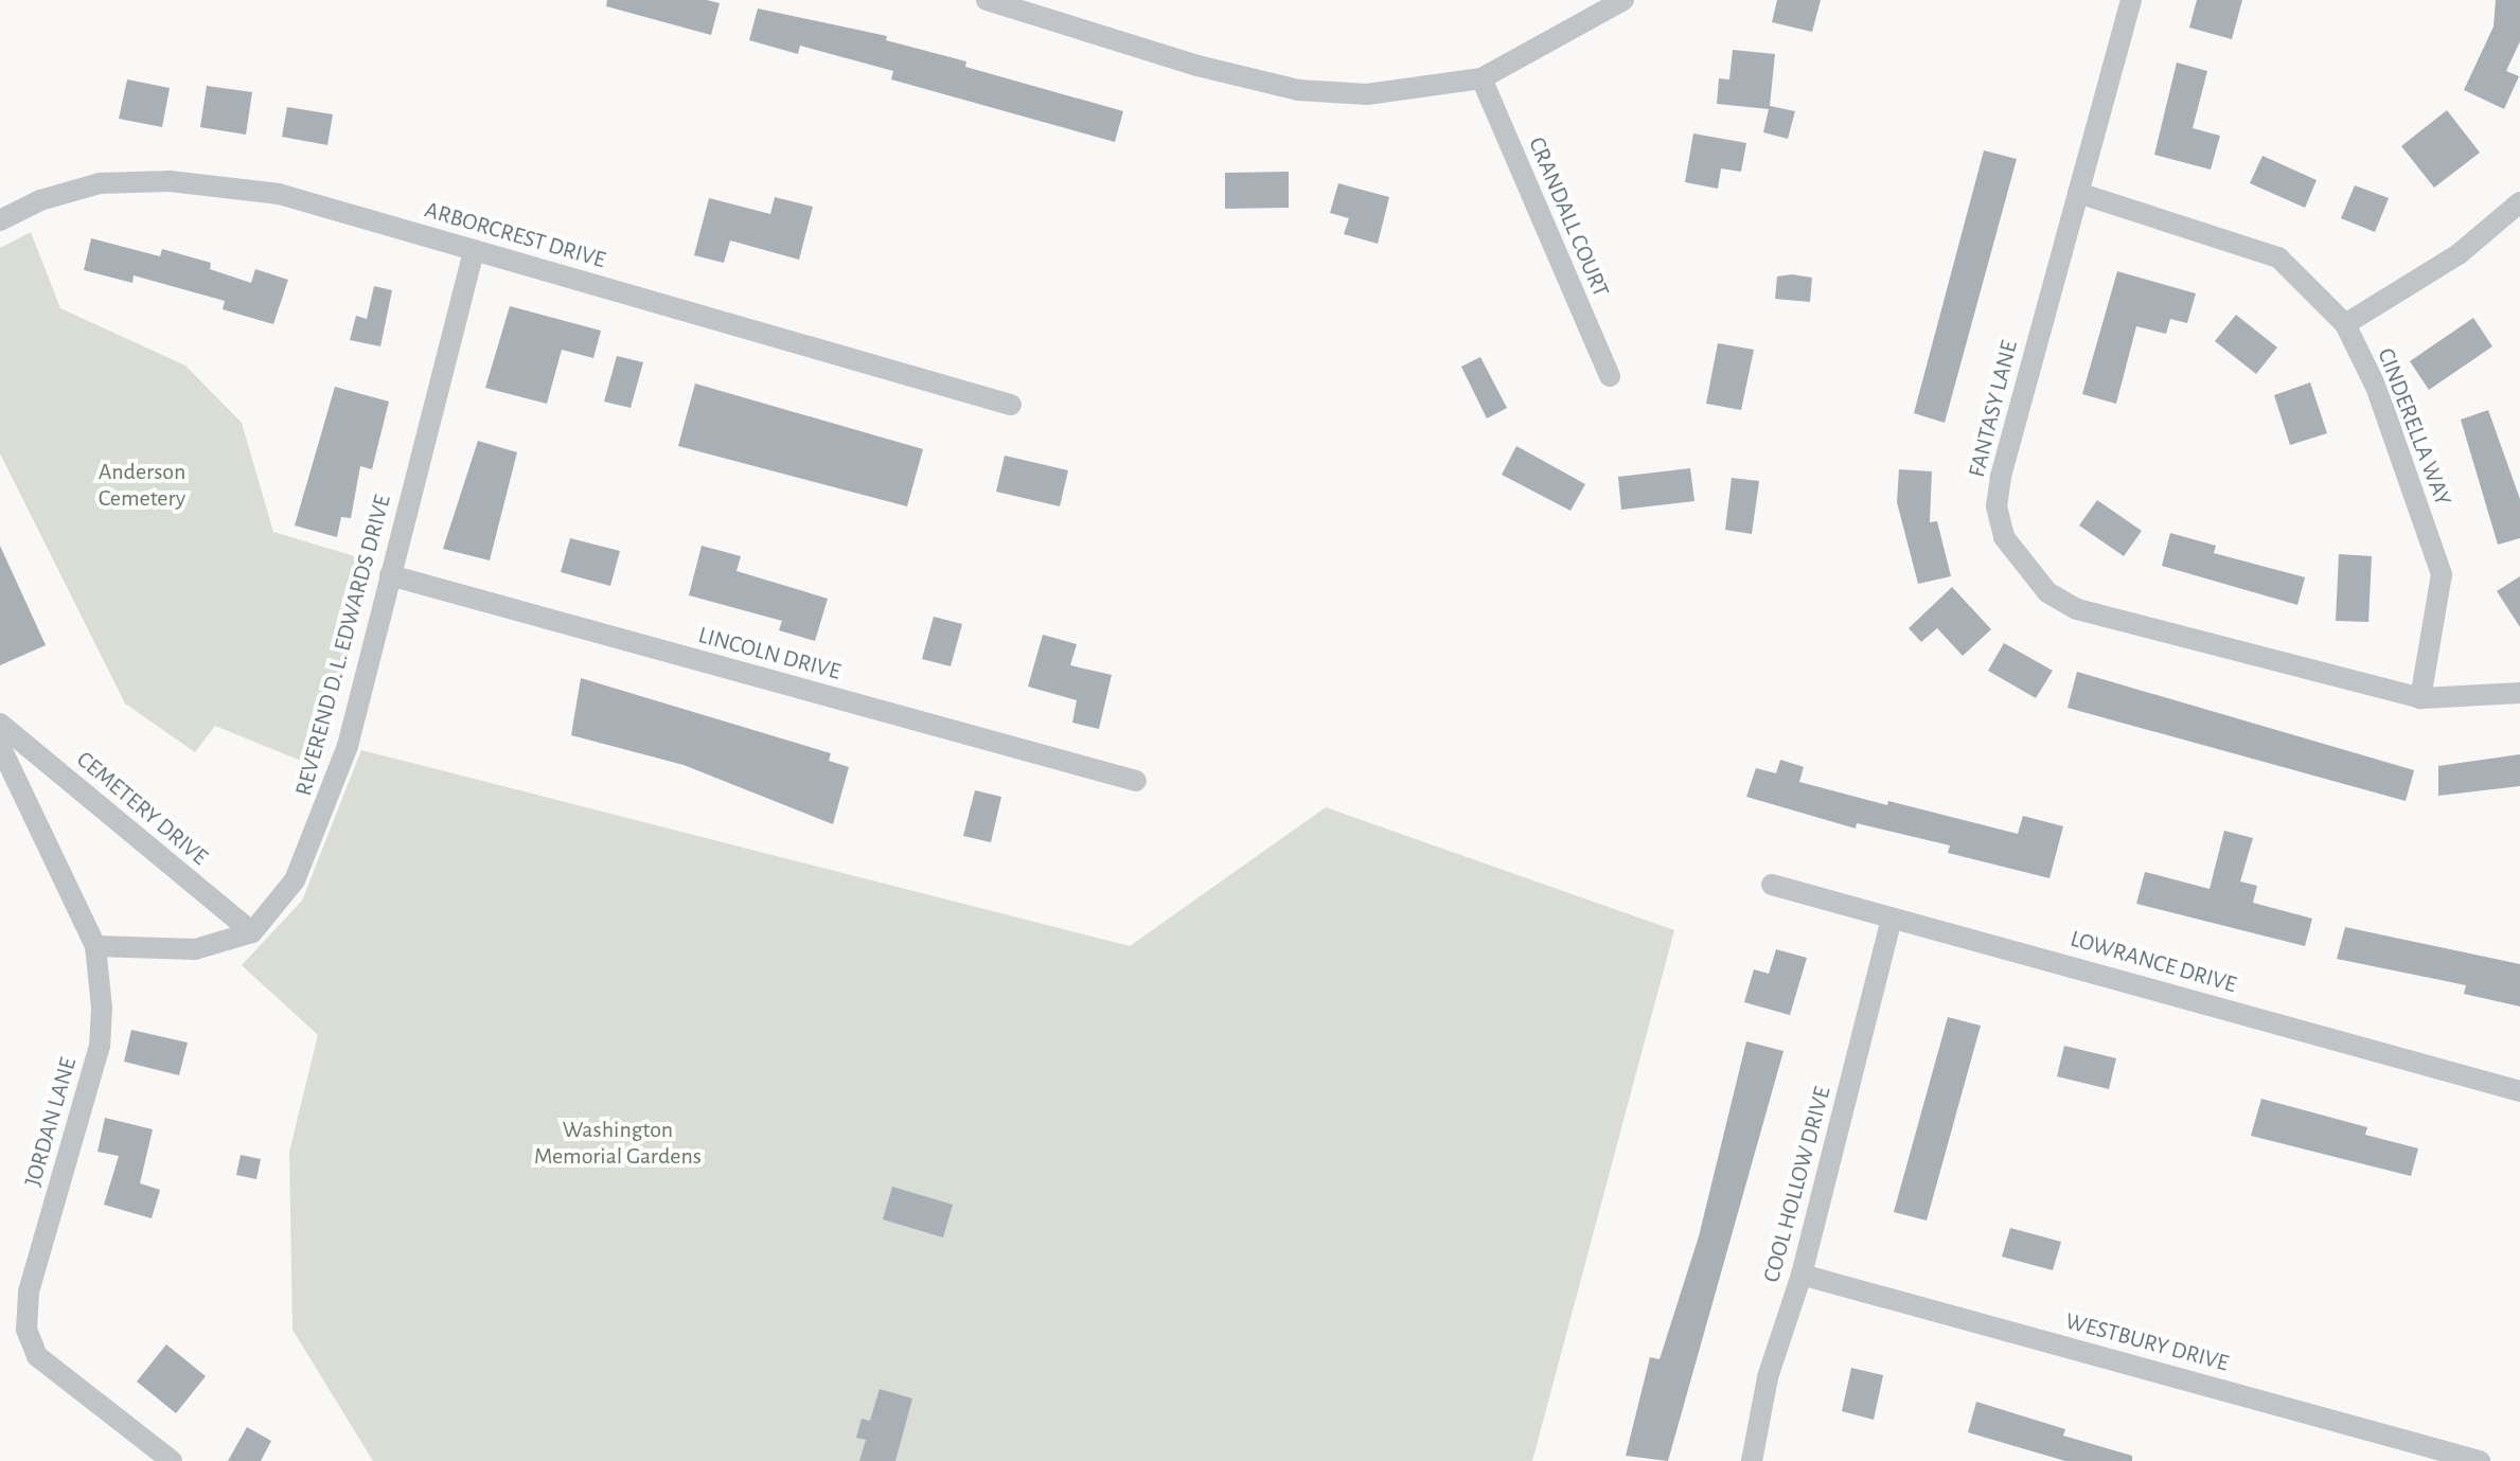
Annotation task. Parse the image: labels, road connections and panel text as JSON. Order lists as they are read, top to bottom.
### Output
{
  "streets": {
    "street": [
      "CRANDALL COURT",
      "ARBORCREST DRIVE",
      "FANTASY LANE",
      "CINDERELLA WAY",
      "REVEREND D. L. EDWARDS DRIVE",
      "LINCOLN DRIVE",
      "CEMETERY DRIVE",
      "LOWRANCE DRIVE",
      "JORDAN LANE",
      "COOL HOLLOW DRIVE",
      "WESTBURY DRIVE"
    ]
  },
  "crossings": [
    ["ARBORCREST DRIVE", "REVEREND D. L. EDWARDS DRIVE"],
    ["FANTASY LANE", "CINDERELLA WAY"],
    ["REVEREND D. L. EDWARDS DRIVE", "LINCOLN DRIVE"],
    ["REVEREND D. L. EDWARDS DRIVE", "CEMETERY DRIVE"],
    ["LOWRANCE DRIVE", "COOL HOLLOW DRIVE"],
    ["COOL HOLLOW DRIVE", "WESTBURY DRIVE"]
  ],
  "parks": ["Anderson Cemetery", "Washington Memorial Gardens"]
}
